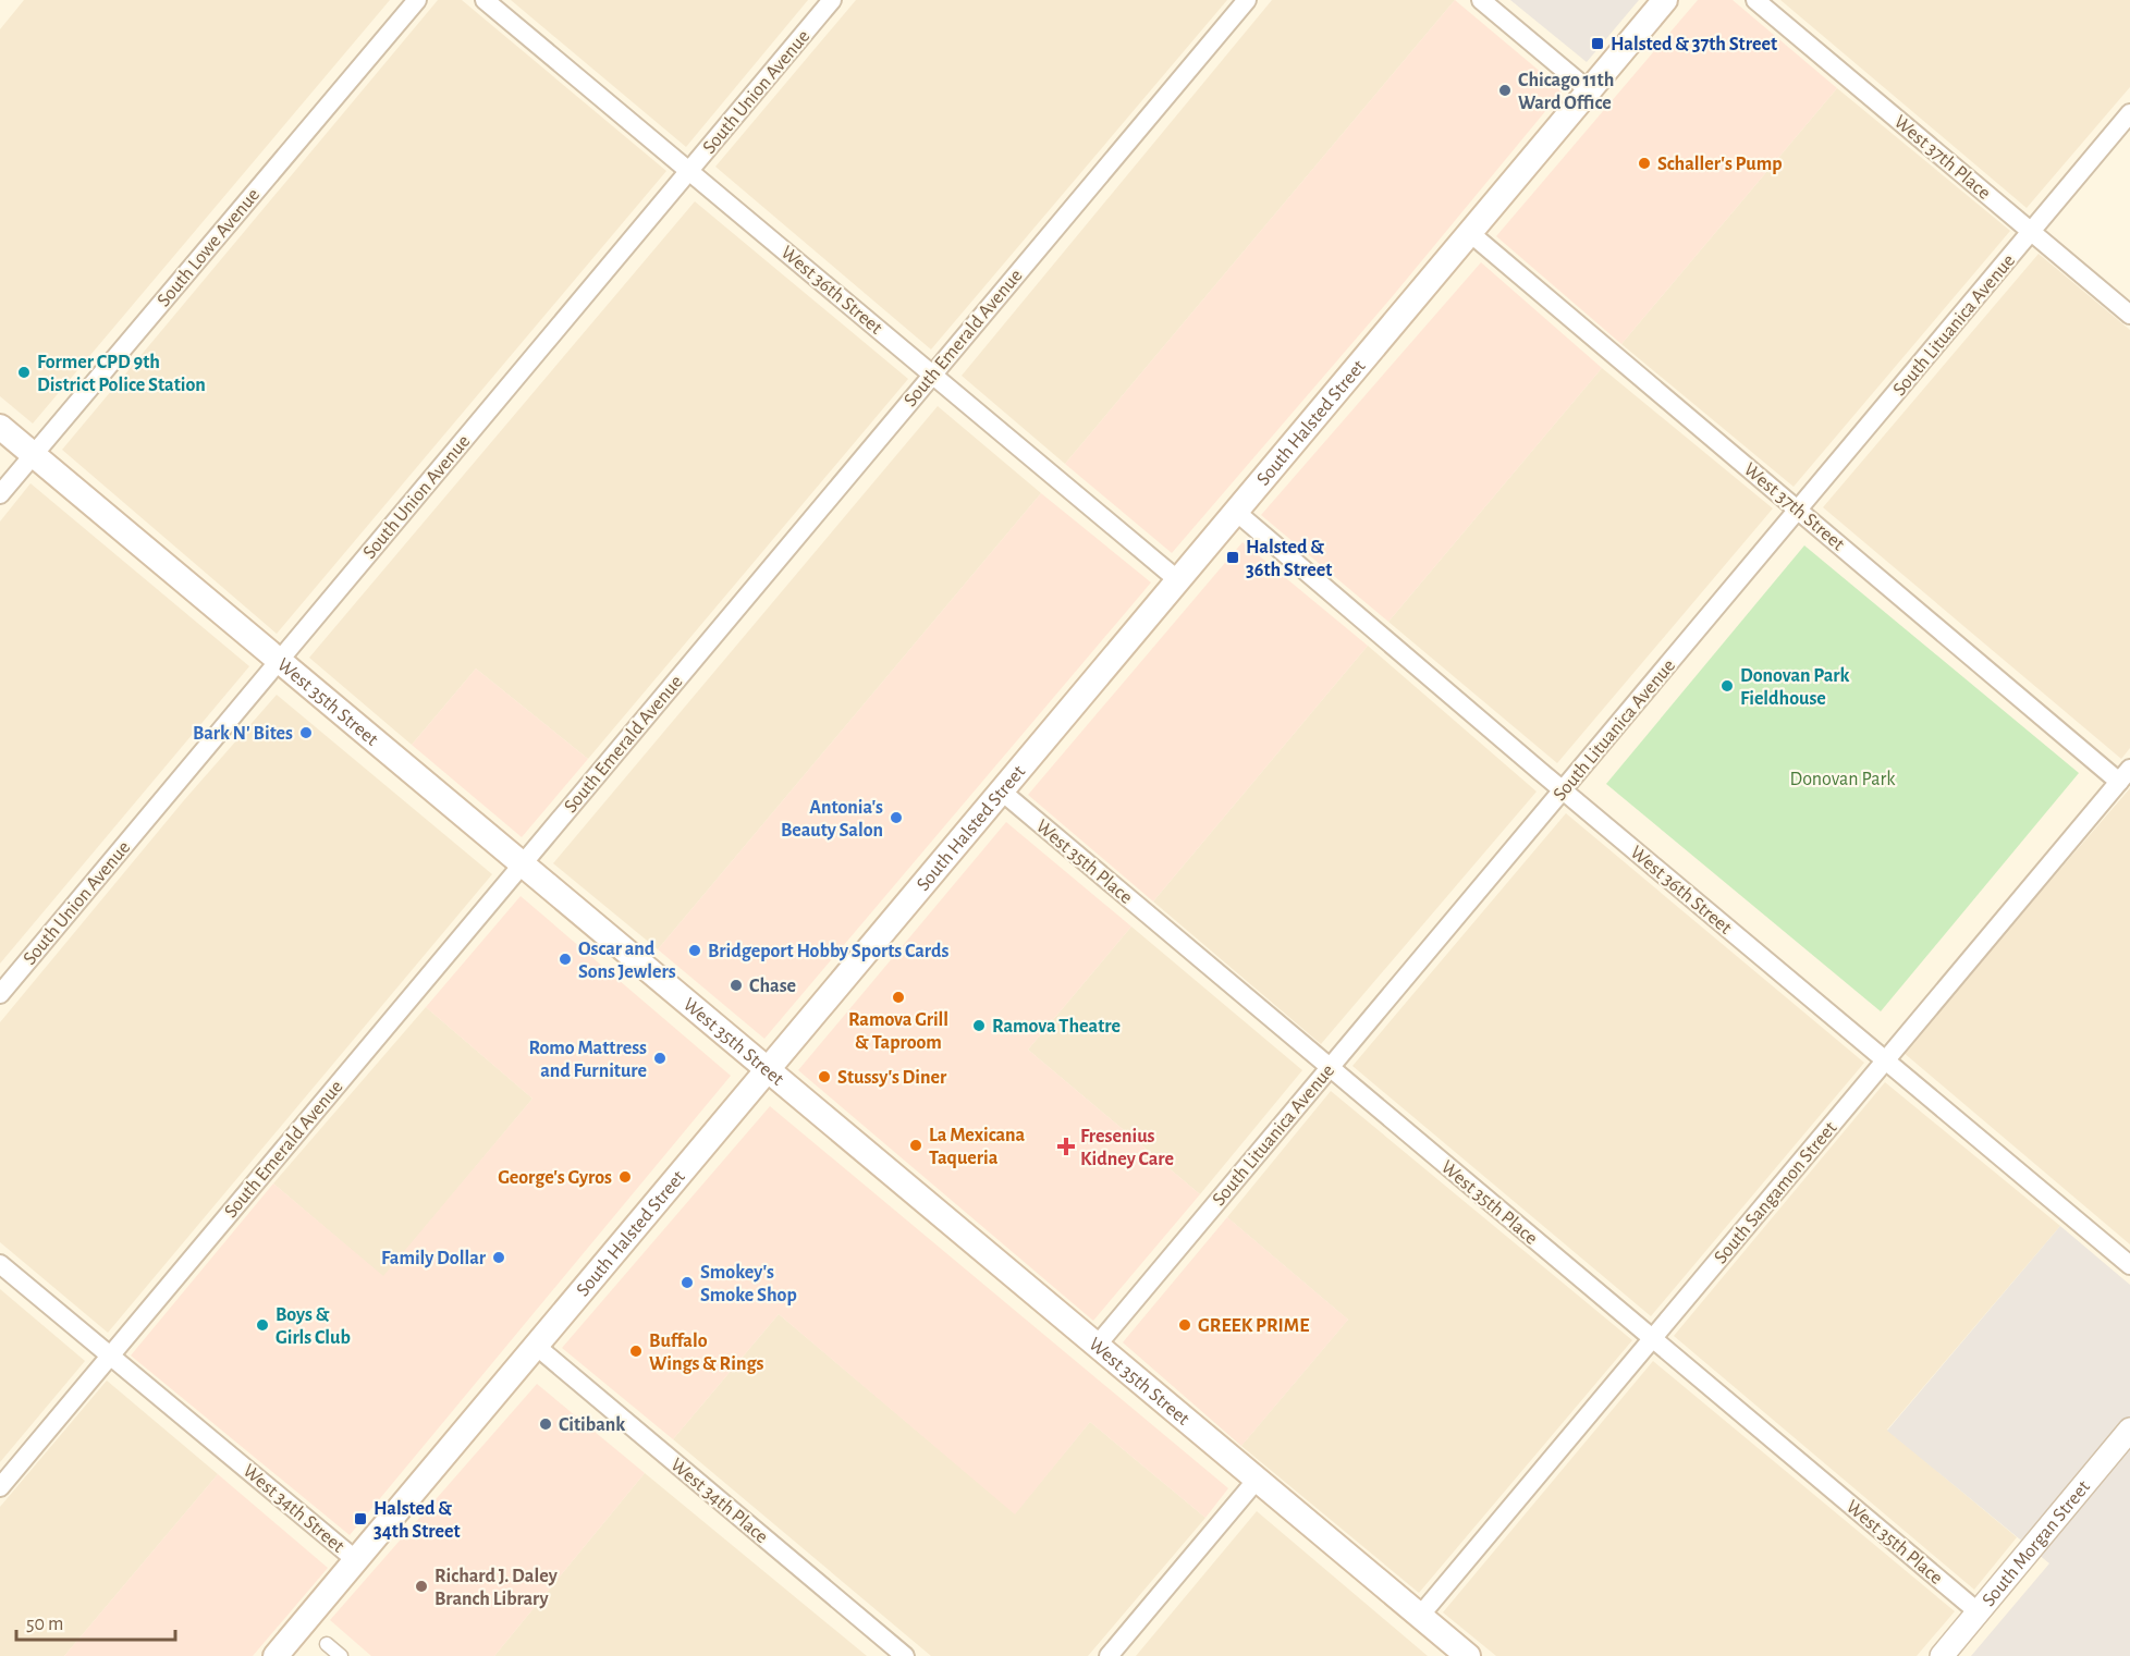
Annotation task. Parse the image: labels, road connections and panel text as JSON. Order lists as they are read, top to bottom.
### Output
{
  "streets": {
    "main road": ["South Halsted Street", "West 35th Street"],
    "street": [
      "South Union Avenue",
      "West 37th Place",
      "South Lowe Avenue",
      "West 36th Street",
      "South Lituanica Avenue",
      "South Emerald Avenue",
      "West 37th Street",
      "West 35th Place",
      "South Sangamon Street",
      "West 34th Place",
      "West 34th Street",
      "South Morgan Street"
    ]
  },
  "crossings": [
    ["South Union Avenue", "West 36th Street"],
    ["South Union Avenue", "West 35th Street"],
    ["West 37th Place", "South Lituanica Avenue"],
    ["South Lowe Avenue", "West 35th Street"],
    ["West 36th Street", "South Lituanica Avenue"],
    ["West 36th Street", "South Emerald Avenue"],
    ["West 36th Street", "South Halsted Street"],
    ["West 36th Street", "South Sangamon Street"],
    ["South Lituanica Avenue", "West 37th Street"],
    ["South Lituanica Avenue", "West 35th Street"],
    ["South Lituanica Avenue", "West 35th Place"],
    ["South Emerald Avenue", "West 35th Street"],
    ["South Emerald Avenue", "West 34th Street"],
    ["South Halsted Street", "West 37th Street"],
    ["South Halsted Street", "West 35th Street"],
    ["South Halsted Street", "West 35th Place"],
    ["South Halsted Street", "West 34th Place"],
    ["South Halsted Street", "West 34th Street"],
    ["West 37th Street", "South Sangamon Street"],
    ["West 35th Street", "South Sangamon Street"],
    ["West 35th Place", "South Sangamon Street"],
    ["West 35th Place", "South Morgan Street"]
  ],
  "parks": ["Donovan Park"],
  "places": {
    "transit": ["Halsted & 37th Street", "Halsted & 36th Street", "Halsted & 34th Street"],
    "other": [
      "Chicago 11th Ward Office",
      "Schaller's Pump",
      "Former CPD 9th District Police Station",
      "Donovan Park Fieldhouse",
      "Bark N' Bites",
      "Antonia's Beauty Salon",
      "Bridgeport Hobby Sports Cards",
      "Oscar and Sons Jewlers",
      "Chase",
      "Ramova Grill & Taproom",
      "Ramova Theatre",
      "Romo Mattress and Furniture",
      "Stussy's Diner",
      "La Mexicana Taqueria",
      "George's Gyros",
      "Family Dollar",
      "Smokey's Smoke Shop",
      "Boys & Girls Club",
      "GREEK PRIME",
      "Buffalo Wings & Rings",
      "Citibank",
      "Richard J. Daley Branch Library"
    ],
    "health": ["Fresenius Kidney Care"]
  },
  "scale_bar": "50 m"
}
